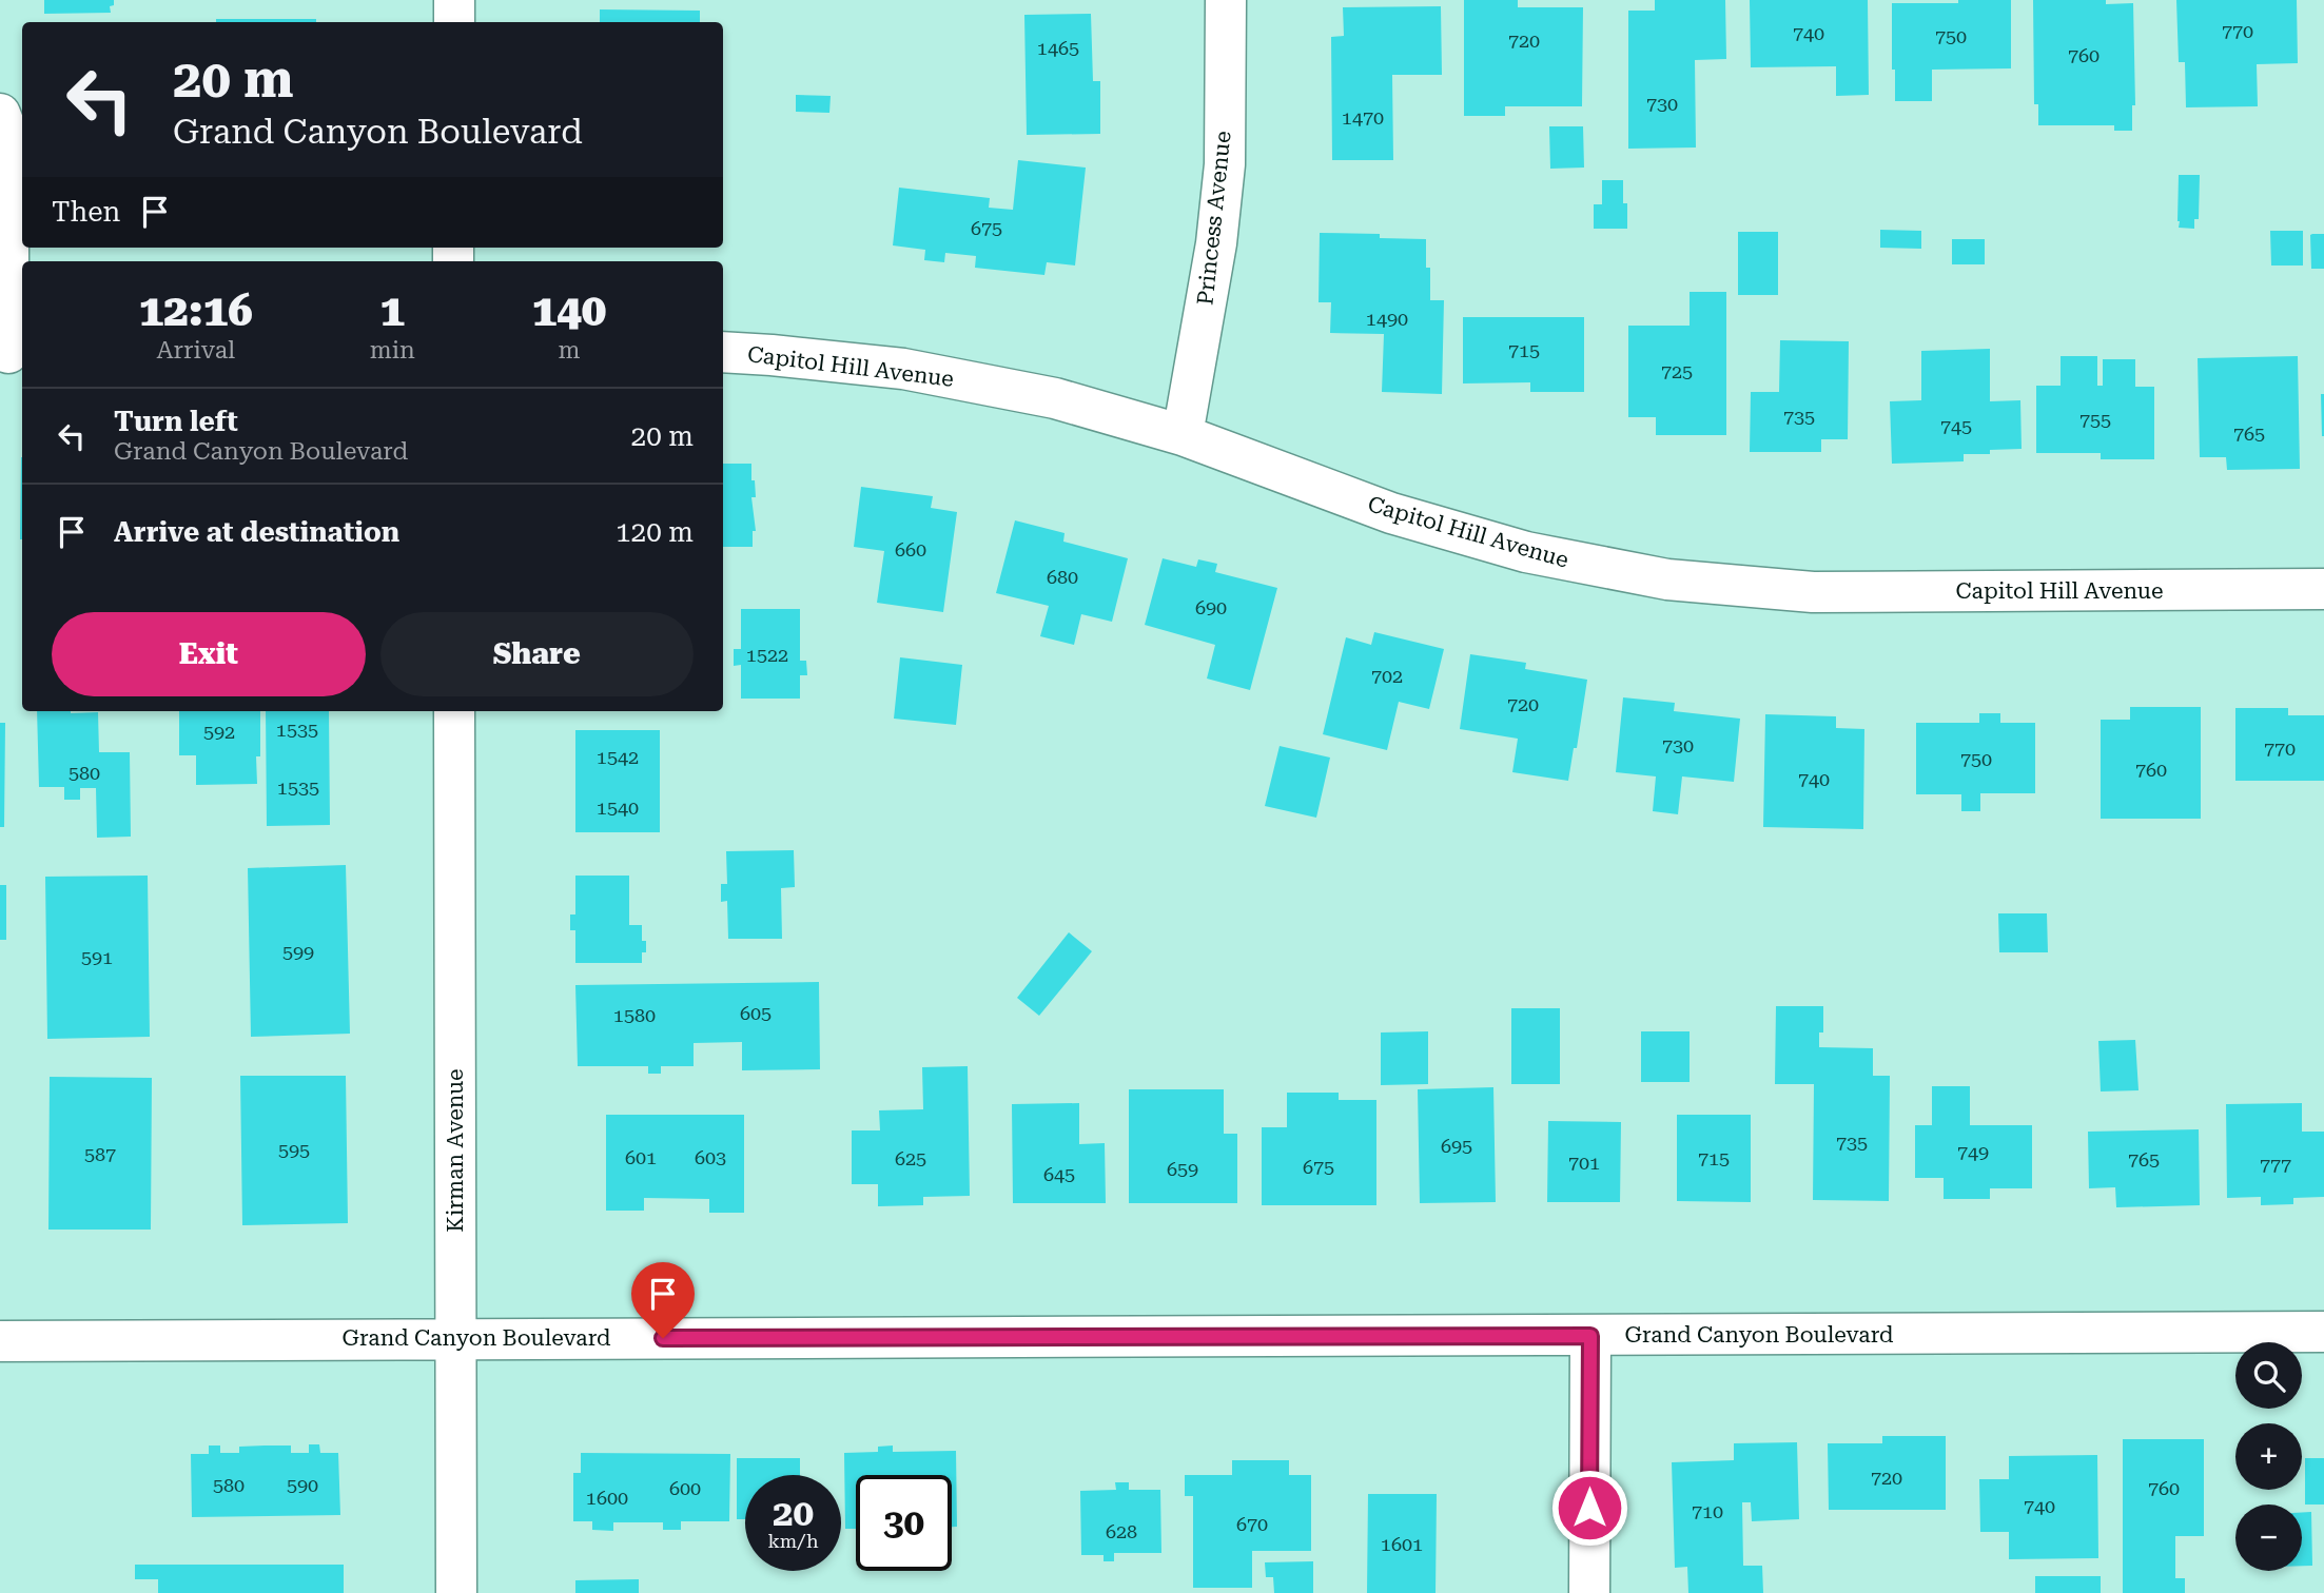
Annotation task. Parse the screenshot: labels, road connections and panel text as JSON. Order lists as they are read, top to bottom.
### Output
{
  "streets": {
    "street": [
      "Princess Avenue",
      "Capitol Hill Avenue",
      "Kirman Avenue",
      "Grand Canyon Boulevard"
    ]
  },
  "crossings": [
    ["Princess Avenue", "Capitol Hill Avenue"],
    ["Kirman Avenue", "Grand Canyon Boulevard"]
  ],
  "house_numbers": [
    "770",
    "740",
    "750",
    "720",
    "1465",
    "760",
    "730",
    "1470",
    "675",
    "1490",
    "715",
    "725",
    "735",
    "755",
    "745",
    "765",
    "660",
    "680",
    "690",
    "1522",
    "702",
    "720",
    "1535",
    "592",
    "730",
    "770",
    "1542",
    "750",
    "760",
    "580",
    "740",
    "1535",
    "1540",
    "599",
    "591",
    "605",
    "1580",
    "735",
    "695",
    "595",
    "749",
    "587",
    "601",
    "603",
    "625",
    "715",
    "765",
    "701",
    "777",
    "675",
    "659",
    "645",
    "720",
    "580",
    "590",
    "600",
    "760",
    "1600",
    "740",
    "710",
    "670",
    "628",
    "1601"
  ],
  "page": {
    "turn": ["20 m", "Grand Canyon Boulevard"],
    "then": "Then",
    "eta": [
      "12:16",
      "Arrival",
      "1",
      "min",
      "140",
      "m"
    ],
    "list": [
      {
        "name": "Turn left",
        "note": "Grand Canyon Boulevard",
        "value": "20 m"
      },
      {
        "name": "Arrive at destination",
        "value": "120 m"
      }
    ],
    "buttons": ["Exit", "Share"],
    "map_buttons": ["+", "−"],
    "speed": "20 km/h",
    "limit": "30"
  }
}
